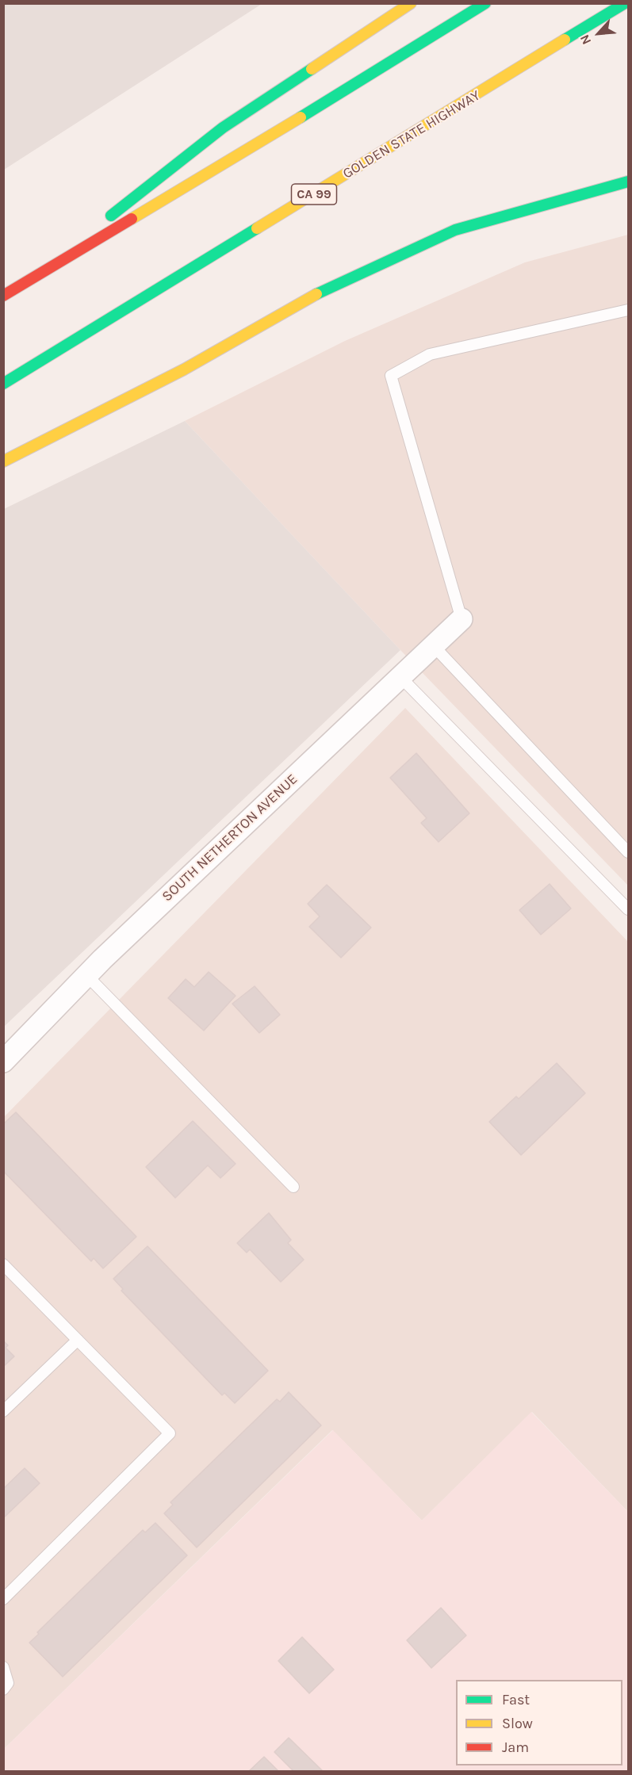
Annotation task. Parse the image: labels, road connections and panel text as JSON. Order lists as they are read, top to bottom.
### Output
{
  "streets": {
    "highway": ["GOLDEN STATE HIGHWAY", "CA 99"],
    "street": ["SOUTH NETHERTON AVENUE"]
  },
  "legend": ["Fast", "Slow", "Jam"],
  "north": "bottom left"
}
